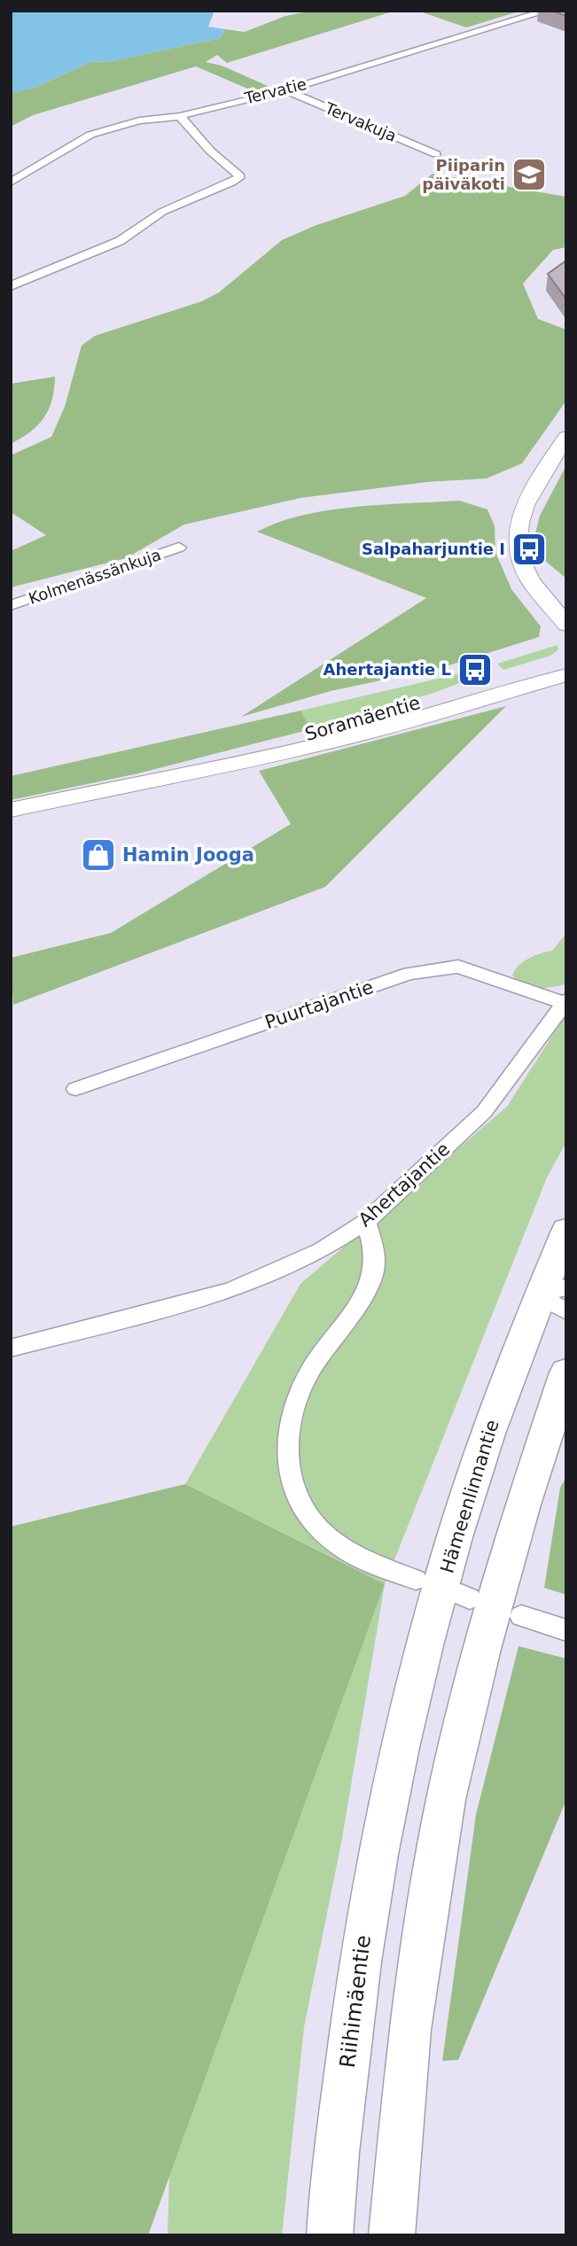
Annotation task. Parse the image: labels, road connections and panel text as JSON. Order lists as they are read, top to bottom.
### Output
{
  "streets": {
    "main road": ["Hämeenlinnantie", "Riihimäentie"],
    "street": [
      "Tervatie",
      "Tervakuja",
      "Kolmenässänkuja",
      "Soramäentie",
      "Puurtajantie",
      "Ahertajantie"
    ]
  },
  "crossings": [
    ["Tervatie", "Tervakuja"],
    ["Puurtajantie", "Ahertajantie"],
    ["Hämeenlinnantie", "Riihimäentie"]
  ],
  "places": {
    "school or university": ["Piiparin päiväkoti"],
    "bus stop": ["Salpaharjuntie I", "Ahertajantie L"],
    "shop": ["Hamin Jooga"]
  }
}
